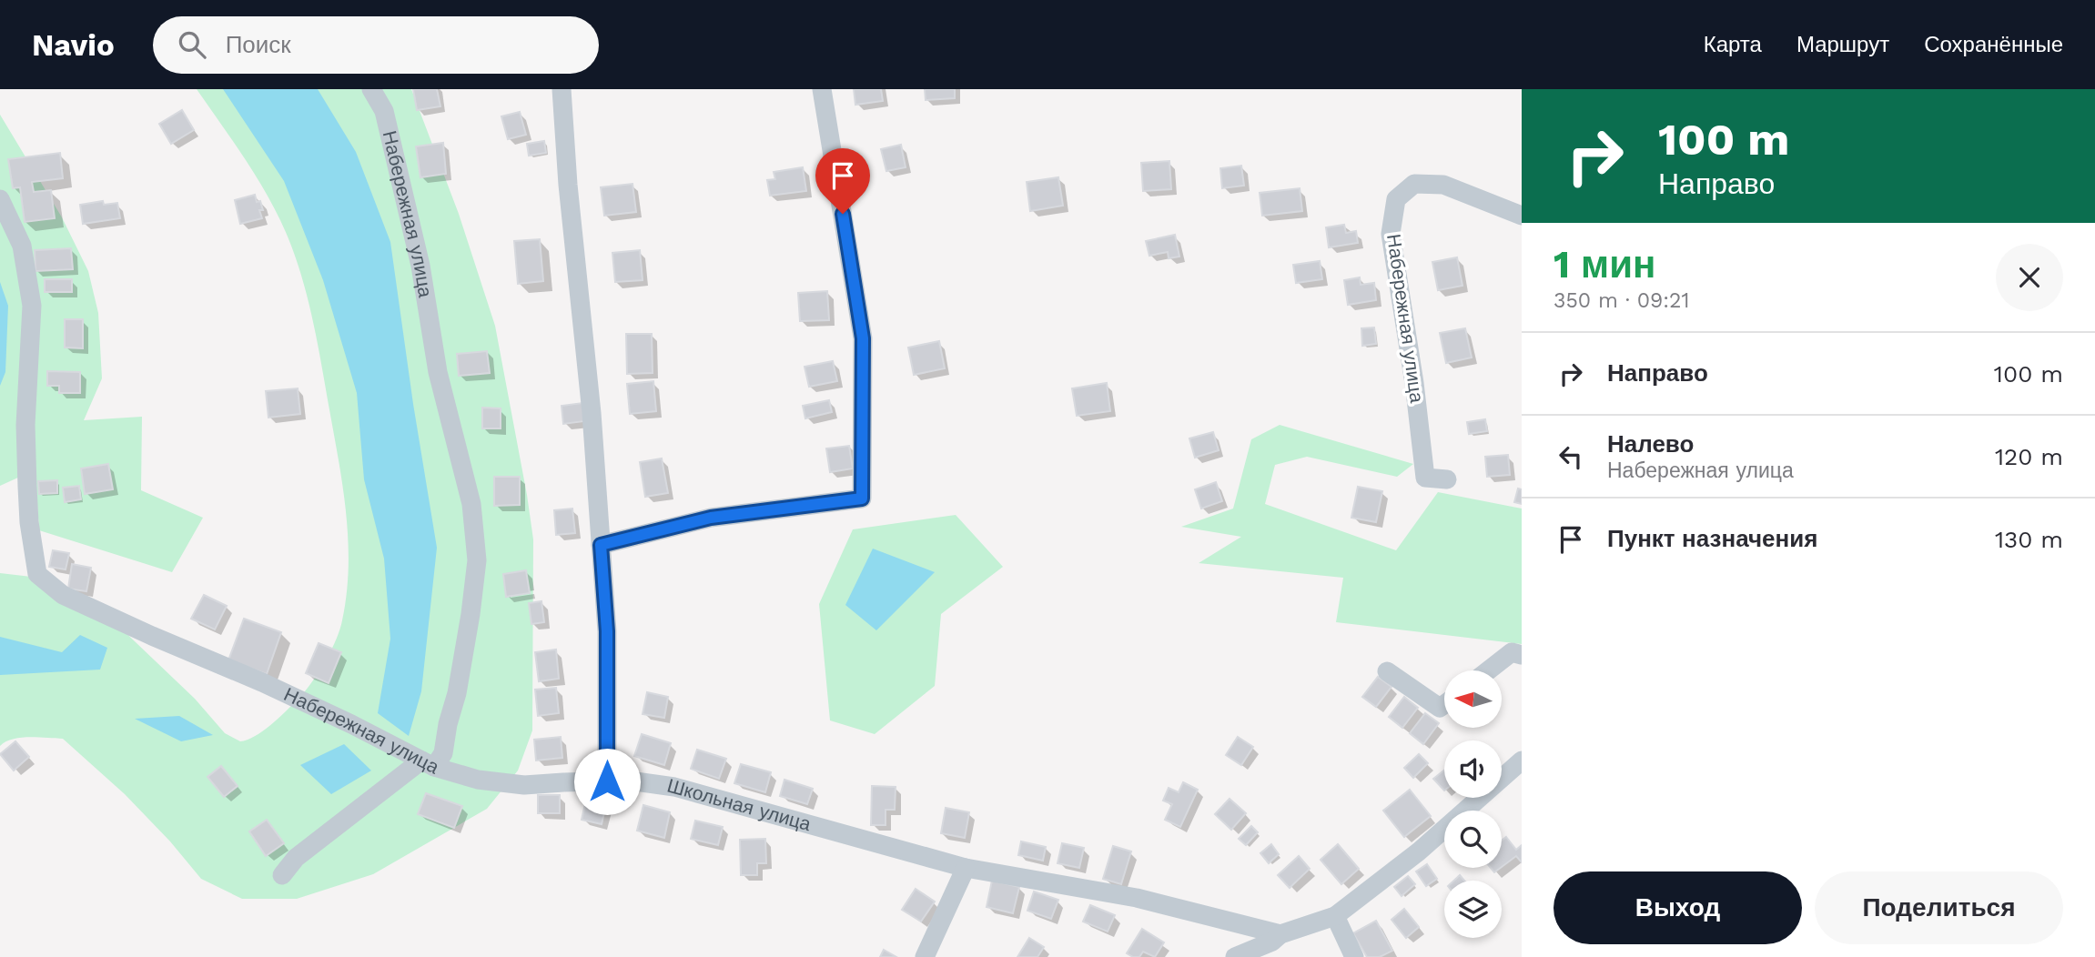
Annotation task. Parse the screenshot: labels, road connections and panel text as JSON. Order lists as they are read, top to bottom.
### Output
{
  "streets": {
    "street": ["Набережная улица", "Школьная улица"]
  },
  "crossings": [
    ["Набережная улица", "Школьная улица"]
  ],
  "north": "left",
  "page": {
    "header": "Navio",
    "search": "Поиск",
    "nav": ["Карта", "Маршрут", "Сохранённые"],
    "turn": ["100 m", "Направо"],
    "heading": ["1 мин", "350 m · 09:21"],
    "list": [
      {
        "name": "Направо",
        "value": "100 m"
      },
      {
        "name": "Налево",
        "note": "Набережная улица",
        "value": "120 m"
      },
      {
        "name": "Пункт назначения",
        "value": "130 m"
      }
    ],
    "buttons": ["Выход", "Поделиться"]
  }
}
